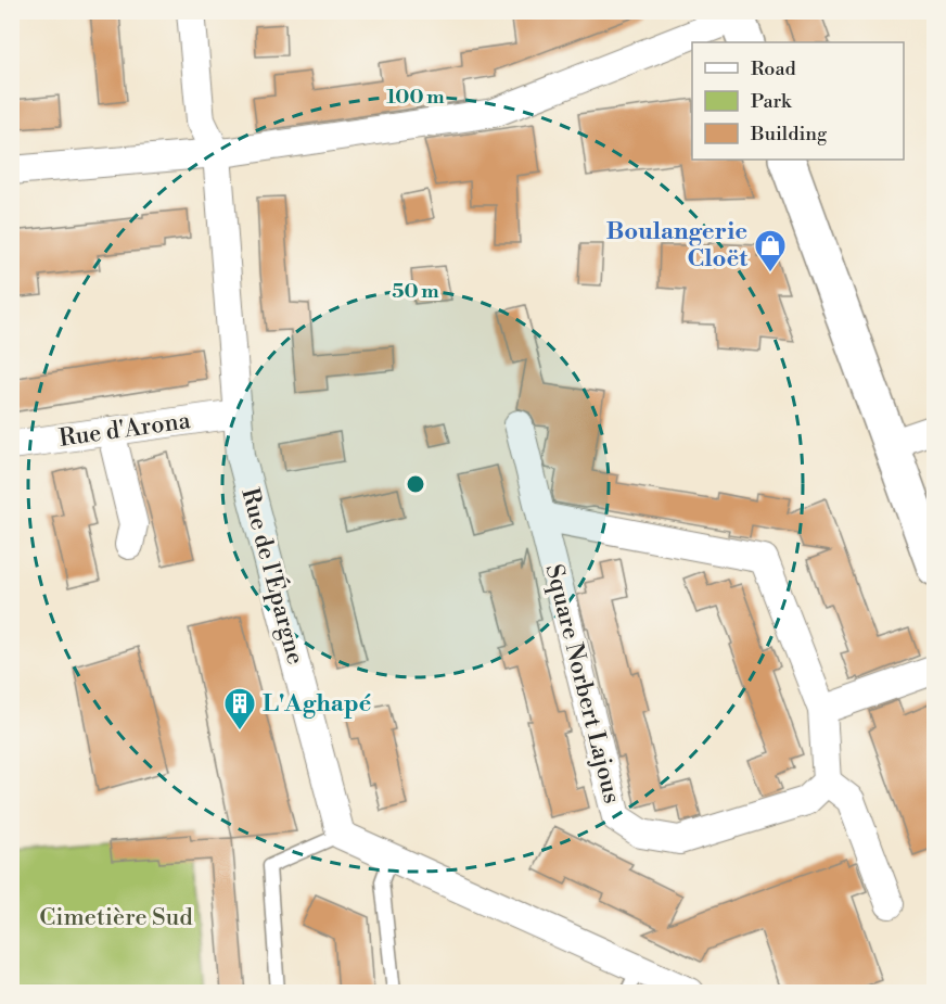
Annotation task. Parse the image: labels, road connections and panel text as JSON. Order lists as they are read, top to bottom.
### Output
{
  "streets": {
    "street": ["Rue d'Arona", "Rue de l'Épargne", "Square Norbert Lajous"]
  },
  "crossings": [
    ["Rue d'Arona", "Rue de l'Épargne"]
  ],
  "parks": ["Cimetière Sud"],
  "places": {
    "shop": ["Boulangerie Cloët"],
    "building": ["L'Aghapé"]
  },
  "legend": ["Road", "Park", "Building"],
  "rings": ["100 m", "50 m"]
}
